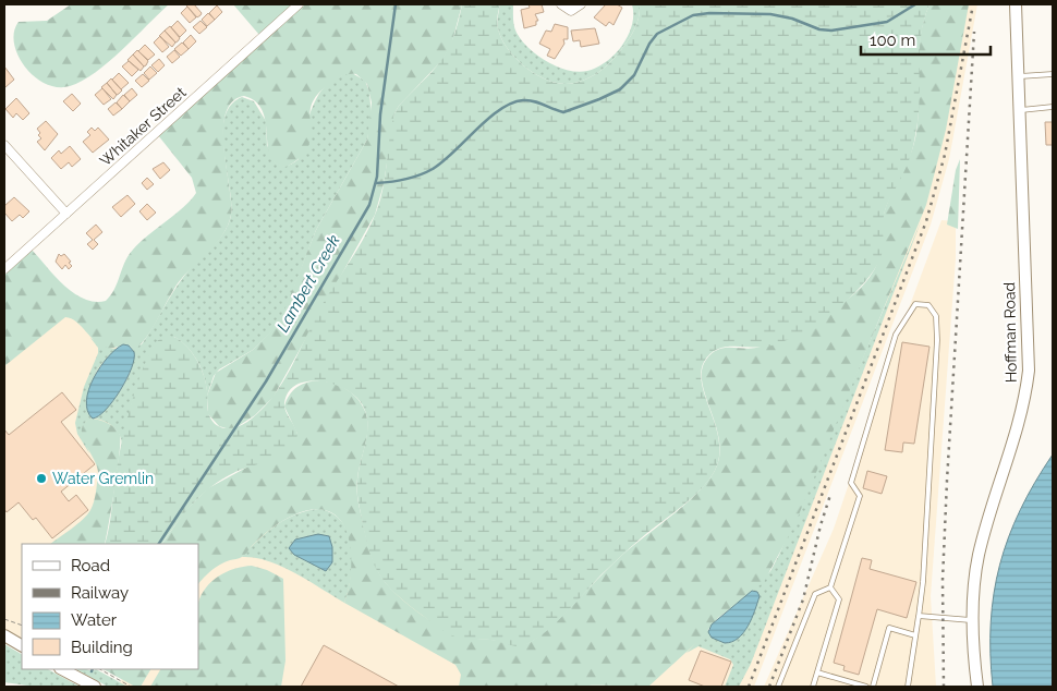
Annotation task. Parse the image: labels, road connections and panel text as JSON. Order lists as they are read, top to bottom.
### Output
{
  "streets": {
    "street": ["Whitaker Street", "Hoffman Road"]
  },
  "water": ["Lambert Creek"],
  "places": ["Water Gremlin"],
  "legend": [
    "Road",
    "Railway",
    "Water",
    "Building"
  ],
  "scale_bar": "100 m"
}
